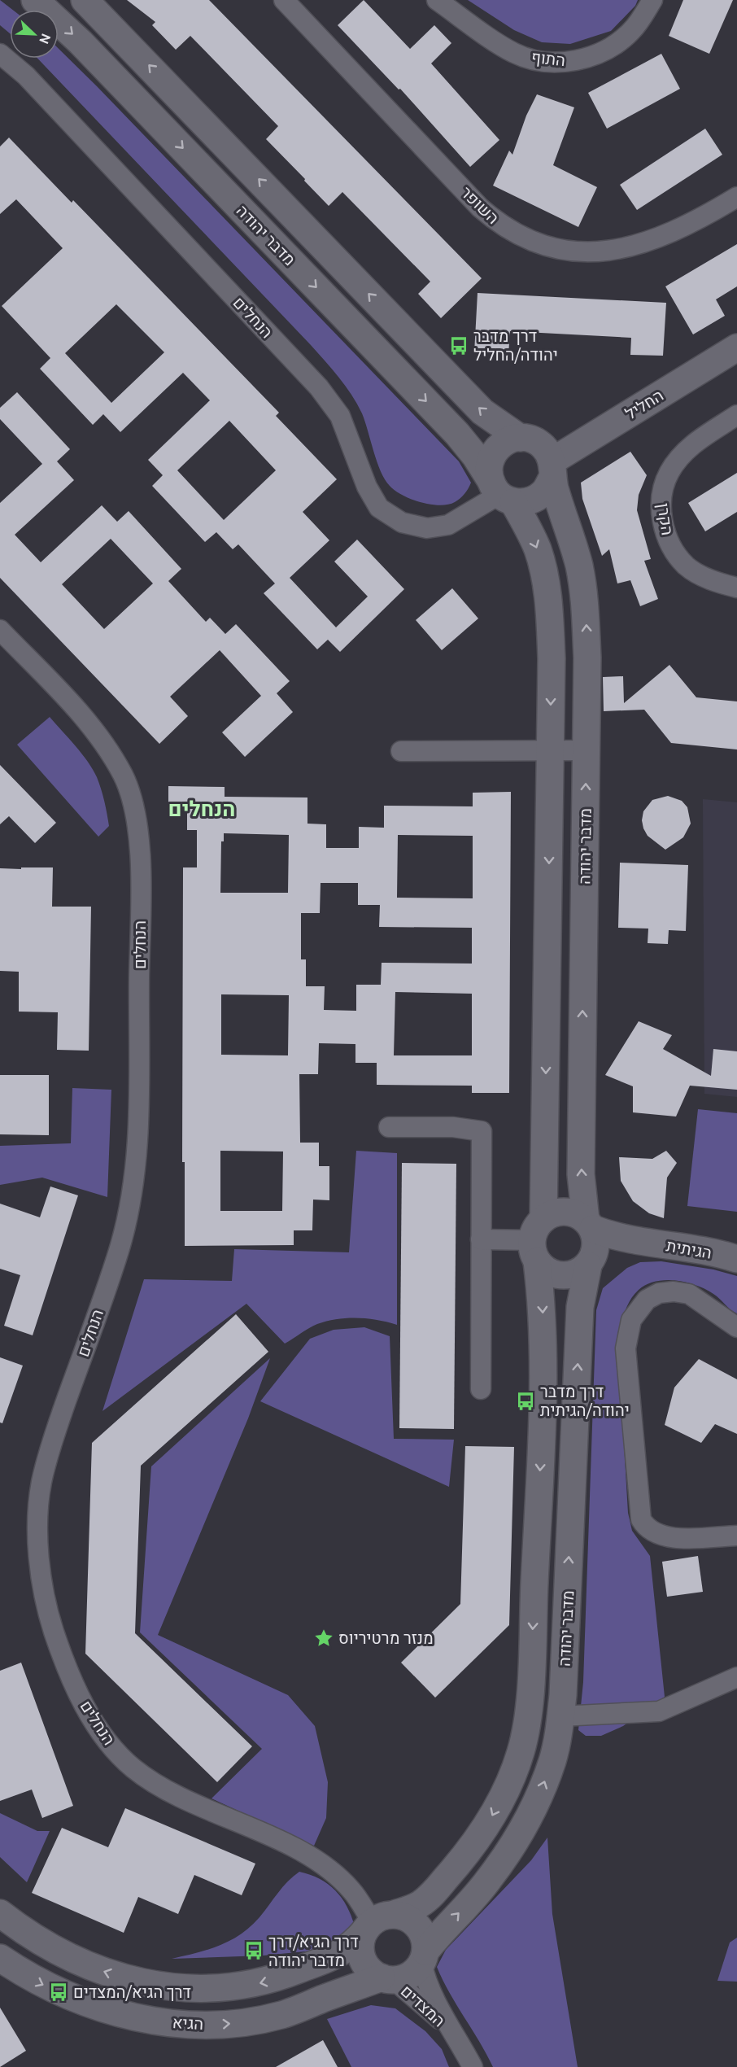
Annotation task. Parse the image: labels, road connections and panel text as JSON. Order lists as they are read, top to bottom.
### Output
{
  "streets": {
    "street": [
      "התוף",
      "השופר",
      "מדבר יהודה",
      "הנחלים",
      "החליל",
      "הקרן",
      "הגיתית",
      "המצדים",
      "הגיא"
    ]
  },
  "crossings": [
    ["מדבר יהודה", "הנחלים"],
    ["מדבר יהודה", "החליל"],
    ["מדבר יהודה", "הגיתית"],
    ["מדבר יהודה", "המצדים"],
    ["מדבר יהודה", "הגיא"],
    ["הנחלים", "החליל"],
    ["הנחלים", "המצדים"],
    ["הנחלים", "הגיא"],
    ["המצדים", "הגיא"]
  ],
  "districts": ["הנחלים"],
  "places": {
    "bus stop": [
      "דרך מדבר יהודה/החליל",
      "דרך מדבר יהודה/הגיתית",
      "דרך הגיא/דרך מדבר יהודה",
      "דרך הגיא/המצדים"
    ],
    "place": ["מנזר מרטיריוס"]
  },
  "north": "bottom right"
}
